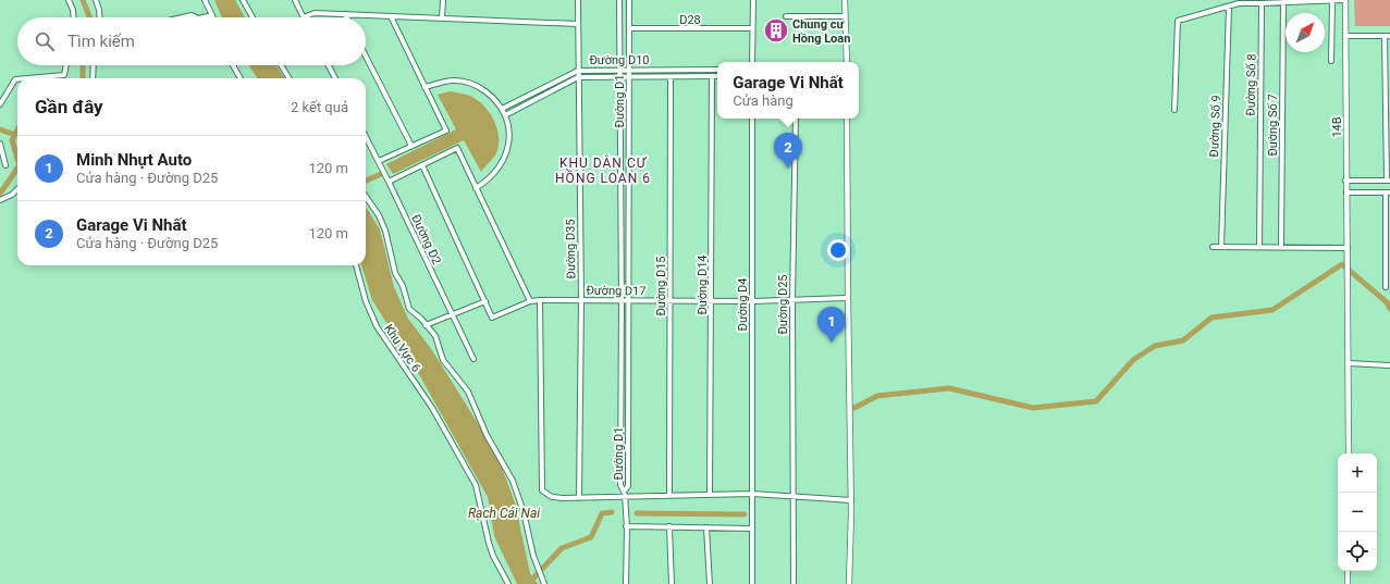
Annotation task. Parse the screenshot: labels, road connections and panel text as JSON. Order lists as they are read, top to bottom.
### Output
{
  "streets": {
    "street": [
      "D28",
      "Đường D10",
      "Đường Số 8",
      "Đường D1",
      "Đường Số 7",
      "Đường Số 9",
      "14B",
      "Đường D2",
      "Đường D35",
      "Đường D14",
      "Đường D15",
      "Đường D17",
      "Đường D4",
      "Đường D25",
      "Khu Vực 6"
    ]
  },
  "crossings": [
    ["D28", "Đường D1"],
    ["Đường D10", "Đường D1"],
    ["Đường D10", "Đường D35"],
    ["Đường D10", "Đường D14"],
    ["Đường D10", "Đường D15"],
    ["Đường D1", "Đường D17"],
    ["Đường D35", "Đường D17"],
    ["Đường D14", "Đường D17"],
    ["Đường D15", "Đường D17"],
    ["Đường D17", "Đường D4"],
    ["Đường D17", "Đường D25"]
  ],
  "districts": ["KHU DÂN CƯ HỒNG LOAN 6"],
  "water": ["Rạch Cái Nai"],
  "places": {
    "building": ["Chung cư Hồng Loan"]
  },
  "north": "top right",
  "page": {
    "search": "Tìm kiếm",
    "popup": ["Garage Vi Nhất", "Cửa hàng"],
    "heading": ["Gần đây", "2 kết quả"],
    "pins": ["2", "1"],
    "list": [
      {
        "mark": "1",
        "name": "Minh Nhựt Auto",
        "note": "Cửa hàng · Đường D25",
        "value": "120 m"
      },
      {
        "mark": "2",
        "name": "Garage Vi Nhất",
        "note": "Cửa hàng · Đường D25",
        "value": "120 m"
      }
    ],
    "map_buttons": ["+", "−"]
  }
}
